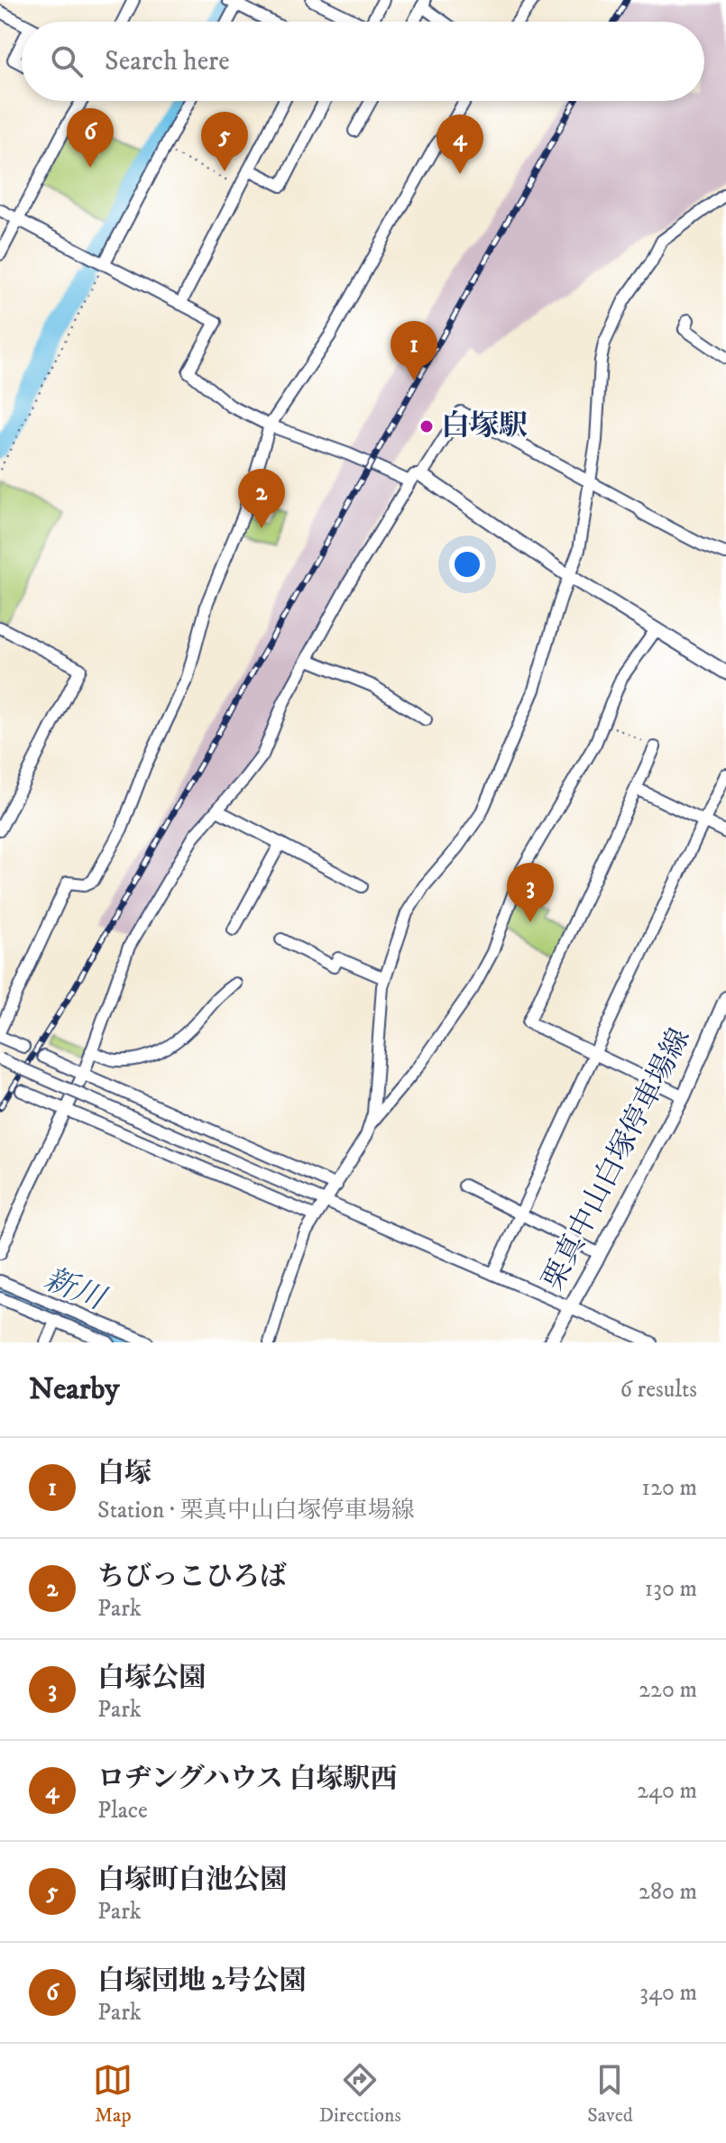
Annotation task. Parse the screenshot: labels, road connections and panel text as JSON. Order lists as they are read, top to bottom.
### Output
{
  "streets": {
    "main road": ["栗真中山白塚停車場線"]
  },
  "water": ["新川"],
  "places": ["白塚駅"],
  "page": {
    "search": "Search here",
    "pins": [
      "6",
      "5",
      "4",
      "1",
      "2",
      "3"
    ],
    "heading": ["Nearby", "6 results"],
    "list": [
      {
        "mark": "1",
        "name": "白塚",
        "note": "Station · 栗真中山白塚停車場線",
        "value": "120 m"
      },
      {
        "mark": "2",
        "name": "ちびっこひろば",
        "note": "Park",
        "value": "130 m"
      },
      {
        "mark": "3",
        "name": "白塚公園",
        "note": "Park",
        "value": "220 m"
      },
      {
        "mark": "4",
        "name": "ロヂングハウス 白塚駅西",
        "note": "Place",
        "value": "240 m"
      },
      {
        "mark": "5",
        "name": "白塚町白池公園",
        "note": "Park",
        "value": "280 m"
      },
      {
        "mark": "6",
        "name": "白塚団地 2号公園",
        "note": "Park",
        "value": "340 m"
      }
    ],
    "nav": ["Map", "Directions", "Saved"]
  }
}
